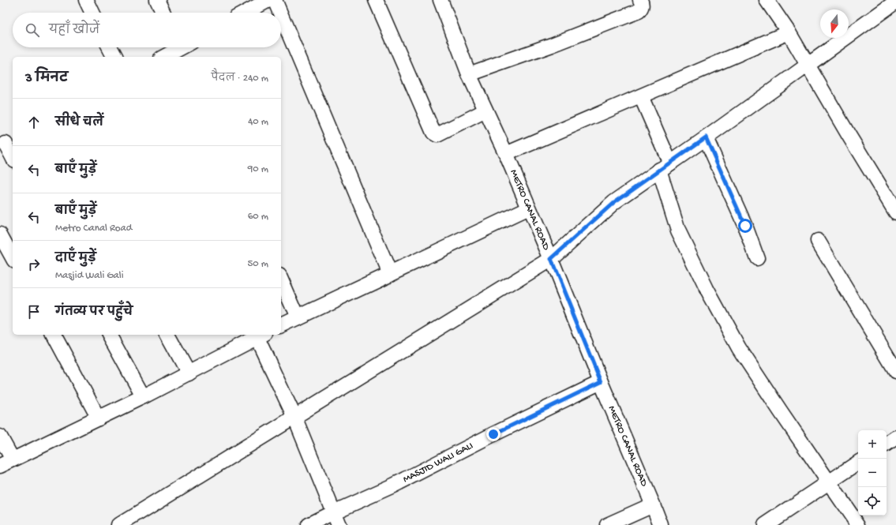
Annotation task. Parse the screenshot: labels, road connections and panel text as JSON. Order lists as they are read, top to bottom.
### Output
{
  "streets": {
    "street": ["METRO CANAL ROAD", "MASJID WALI GALI"]
  },
  "crossings": [
    ["METRO CANAL ROAD", "MASJID WALI GALI"]
  ],
  "north": "bottom",
  "page": {
    "search": "यहाँ खोजें",
    "heading": ["3 मिनट", "पैदल · 240 m"],
    "list": [
      ["सीधे चलें", "40 m"],
      ["बाएँ मुड़ें", "90 m"],
      ["बाएँ मुड़ें", "Metro Canal Road", "60 m"],
      ["दाएँ मुड़ें", "Masjid Wali Gali", "50 m"],
      "गंतव्य पर पहुँचे"
    ],
    "map_buttons": ["+", "−"]
  }
}
